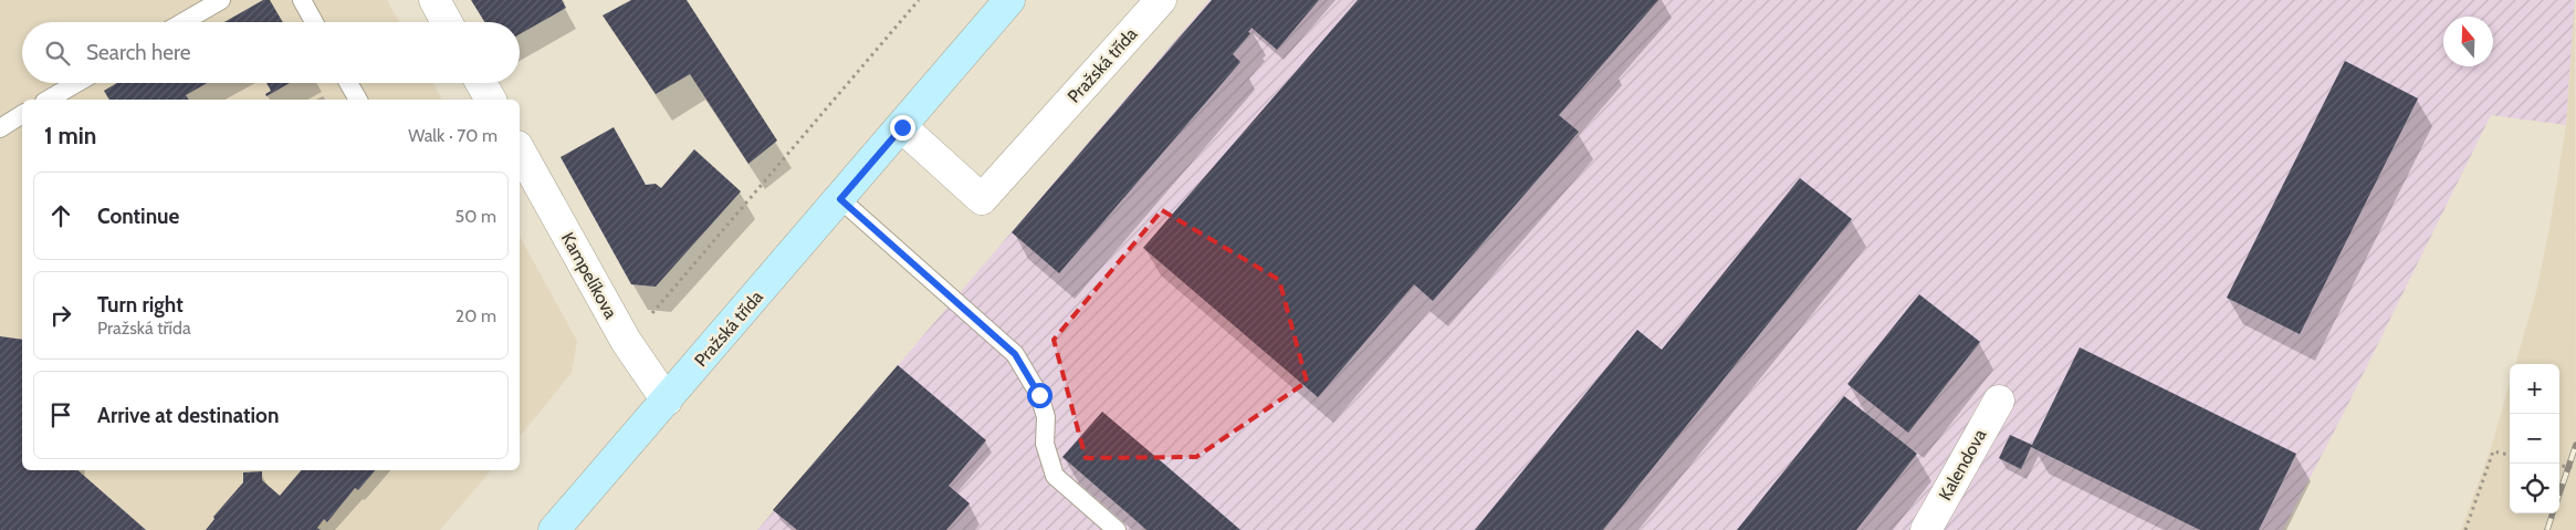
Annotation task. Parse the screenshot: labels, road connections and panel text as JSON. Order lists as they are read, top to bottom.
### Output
{
  "streets": {
    "street": ["Pražská třída", "Kampelíkova", "Kalendova"]
  },
  "crossings": [
    ["Pražská třída", "Kampelíkova"]
  ],
  "north": "top",
  "page": {
    "search": "Search here",
    "heading": ["1 min", "Walk · 70 m"],
    "list": [
      ["Continue", "50 m"],
      ["Turn right", "Pražská třída", "20 m"],
      "Arrive at destination"
    ],
    "map_buttons": ["+", "−"]
  }
}
